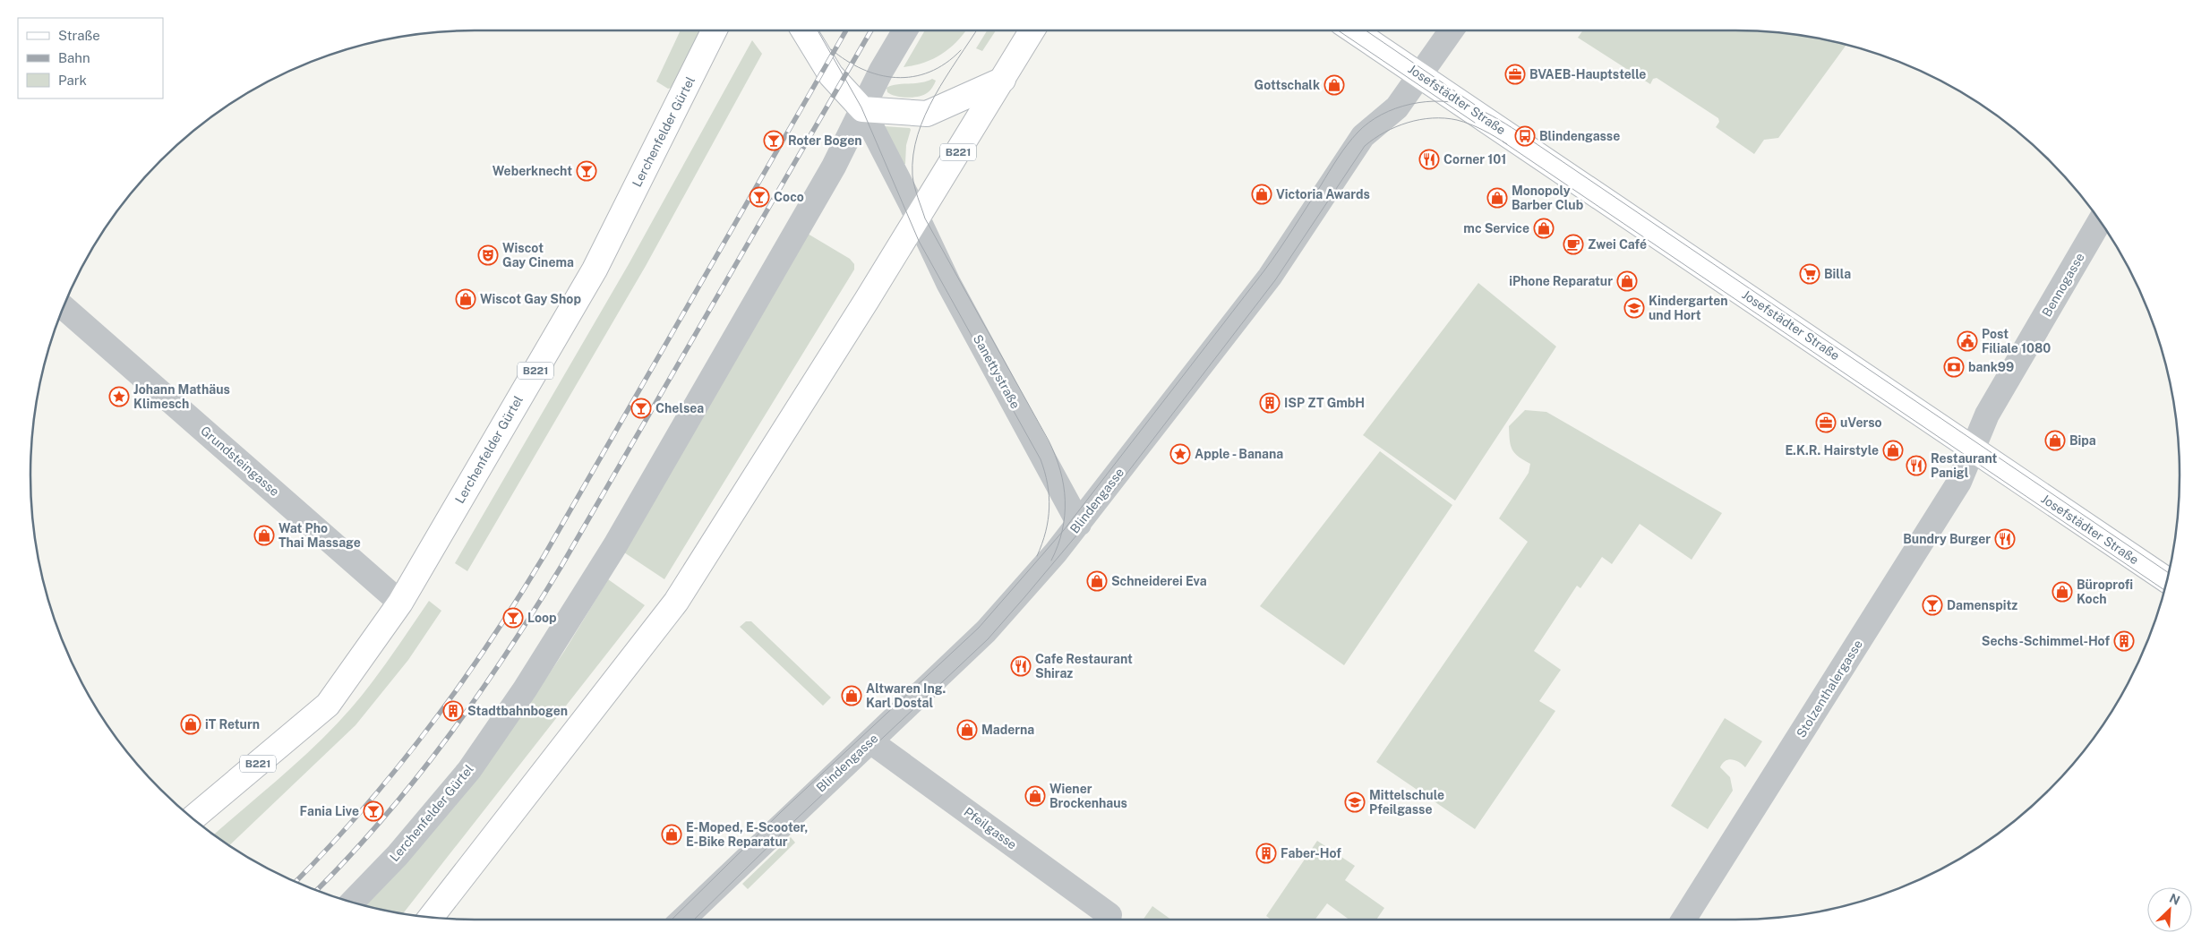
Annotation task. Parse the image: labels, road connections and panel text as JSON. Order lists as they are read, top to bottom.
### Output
{
  "streets": {
    "main road": ["Josefstädter Straße", "Lerchenfelder Gürtel", "B221"],
    "street": [
      "Bennogasse",
      "Sanettystraße",
      "Grundsteingasse",
      "Blindengasse",
      "Stolzenthalergasse",
      "Pfeilgasse"
    ]
  },
  "crossings": [
    ["Josefstädter Straße", "Bennogasse"],
    ["Josefstädter Straße", "Blindengasse"],
    ["Josefstädter Straße", "Stolzenthalergasse"],
    ["Lerchenfelder Gürtel", "Grundsteingasse"],
    ["B221", "Sanettystraße"],
    ["Bennogasse", "Stolzenthalergasse"],
    ["Sanettystraße", "Blindengasse"],
    ["Blindengasse", "Pfeilgasse"]
  ],
  "places": {
    "office": ["BVAEB-Hauptstelle", "uVerso"],
    "shop": [
      "Gottschalk",
      "Victoria Awards",
      "Monopoly Barber Club",
      "mc Service",
      "iPhone Reparatur",
      "Wiscot Gay Shop",
      "Bipa",
      "E.K.R. Hairstyle",
      "Wat Pho Thai Massage",
      "Schneiderei Eva",
      "Büroprofi Koch",
      "Altwaren Ing. Karl Dostal",
      "iT Return",
      "Maderna",
      "Wiener Brockenhaus",
      "E-Moped, E-Scooter, E-Bike Reparatur"
    ],
    "bus stop": ["Blindengasse"],
    "bar": [
      "Roter Bogen",
      "Weberknecht",
      "Coco",
      "Chelsea",
      "Damenspitz",
      "Loop",
      "Fania Live"
    ],
    "restaurant": [
      "Corner 101",
      "Restaurant Panigl",
      "Bundry Burger",
      "Cafe Restaurant Shiraz"
    ],
    "cafe": ["Zwei Café"],
    "theatre": ["Wiscot Gay Cinema"],
    "supermarket": ["Billa"],
    "school or university": ["Kindergarten und Hort", "Mittelschule Pfeilgasse"],
    "public building": ["Post Filiale 1080"],
    "bank": ["bank99"],
    "place": ["Johann Mathäus Klimesch", "Apple - Banana"],
    "building": [
      "ISP ZT GmbH",
      "Sechs-Schimmel-Hof",
      "Stadtbahnbogen",
      "Faber-Hof"
    ]
  },
  "legend": ["Straße", "Bahn", "Park"],
  "north": "top right"
}
